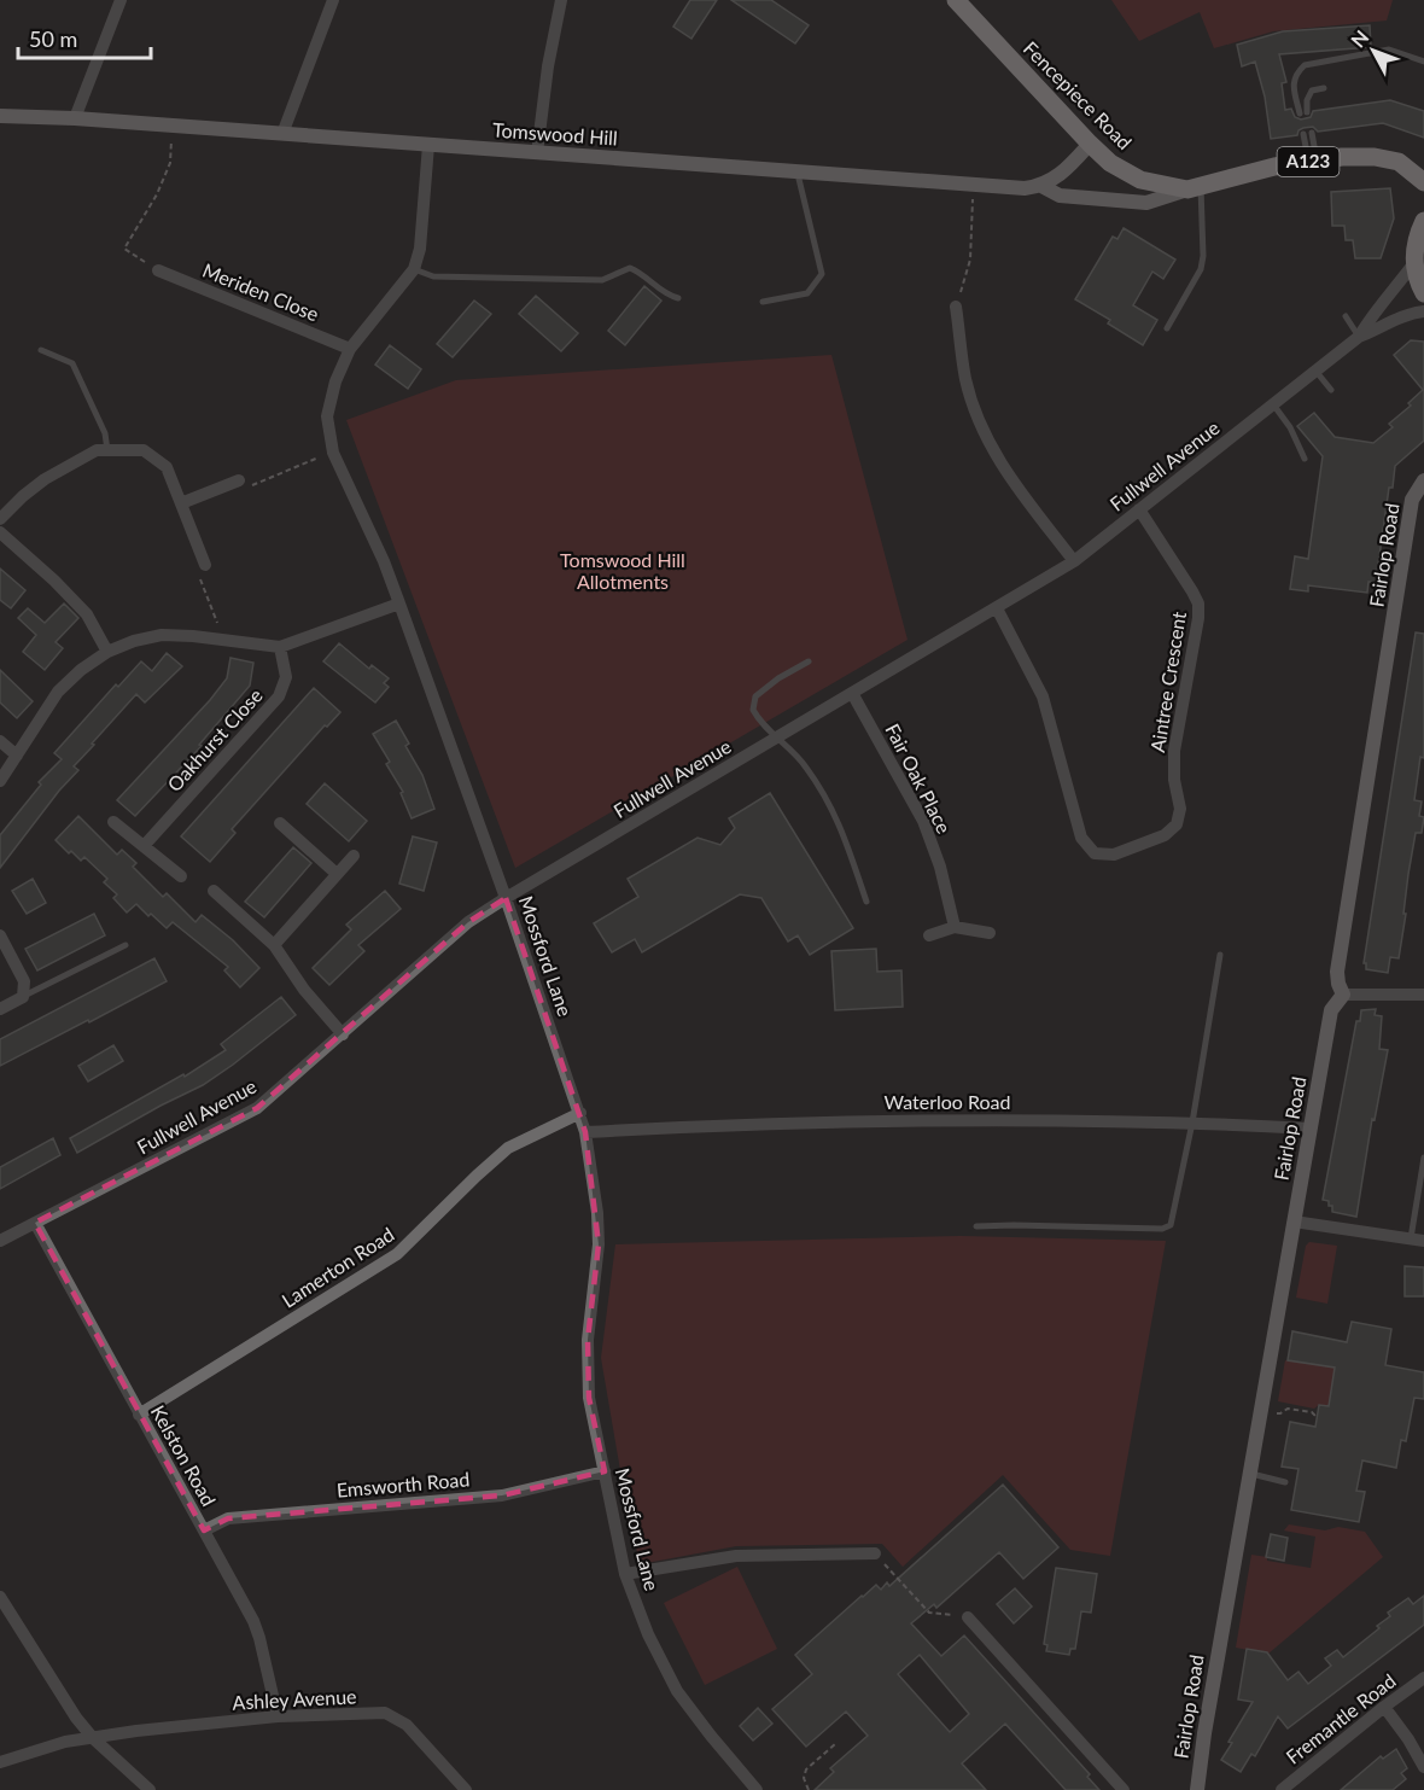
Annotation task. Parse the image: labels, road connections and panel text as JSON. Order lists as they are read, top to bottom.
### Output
{
  "streets": {
    "main road": ["Fencepiece Road", "A123"],
    "street": [
      "Tomswood Hill",
      "Meriden Close",
      "Fullwell Avenue",
      "Fairlop Road",
      "Aintree Crescent",
      "Oakhurst Close",
      "Fair Oak Place",
      "Mossford Lane",
      "Waterloo Road",
      "Lamerton Road",
      "Kelston Road",
      "Emsworth Road",
      "Ashley Avenue",
      "Fremantle Road"
    ]
  },
  "crossings": [
    ["Fencepiece Road", "Tomswood Hill"],
    ["Tomswood Hill", "Mossford Lane"],
    ["Meriden Close", "Mossford Lane"],
    ["Fullwell Avenue", "Aintree Crescent"],
    ["Fullwell Avenue", "Fair Oak Place"],
    ["Fullwell Avenue", "Mossford Lane"],
    ["Fullwell Avenue", "Kelston Road"],
    ["Fairlop Road", "Waterloo Road"],
    ["Mossford Lane", "Waterloo Road"],
    ["Mossford Lane", "Lamerton Road"],
    ["Mossford Lane", "Emsworth Road"],
    ["Lamerton Road", "Kelston Road"],
    ["Kelston Road", "Emsworth Road"],
    ["Kelston Road", "Ashley Avenue"]
  ],
  "parks": ["Tomswood Hill Allotments"],
  "scale_bar": "50 m",
  "north": "top left"
}
